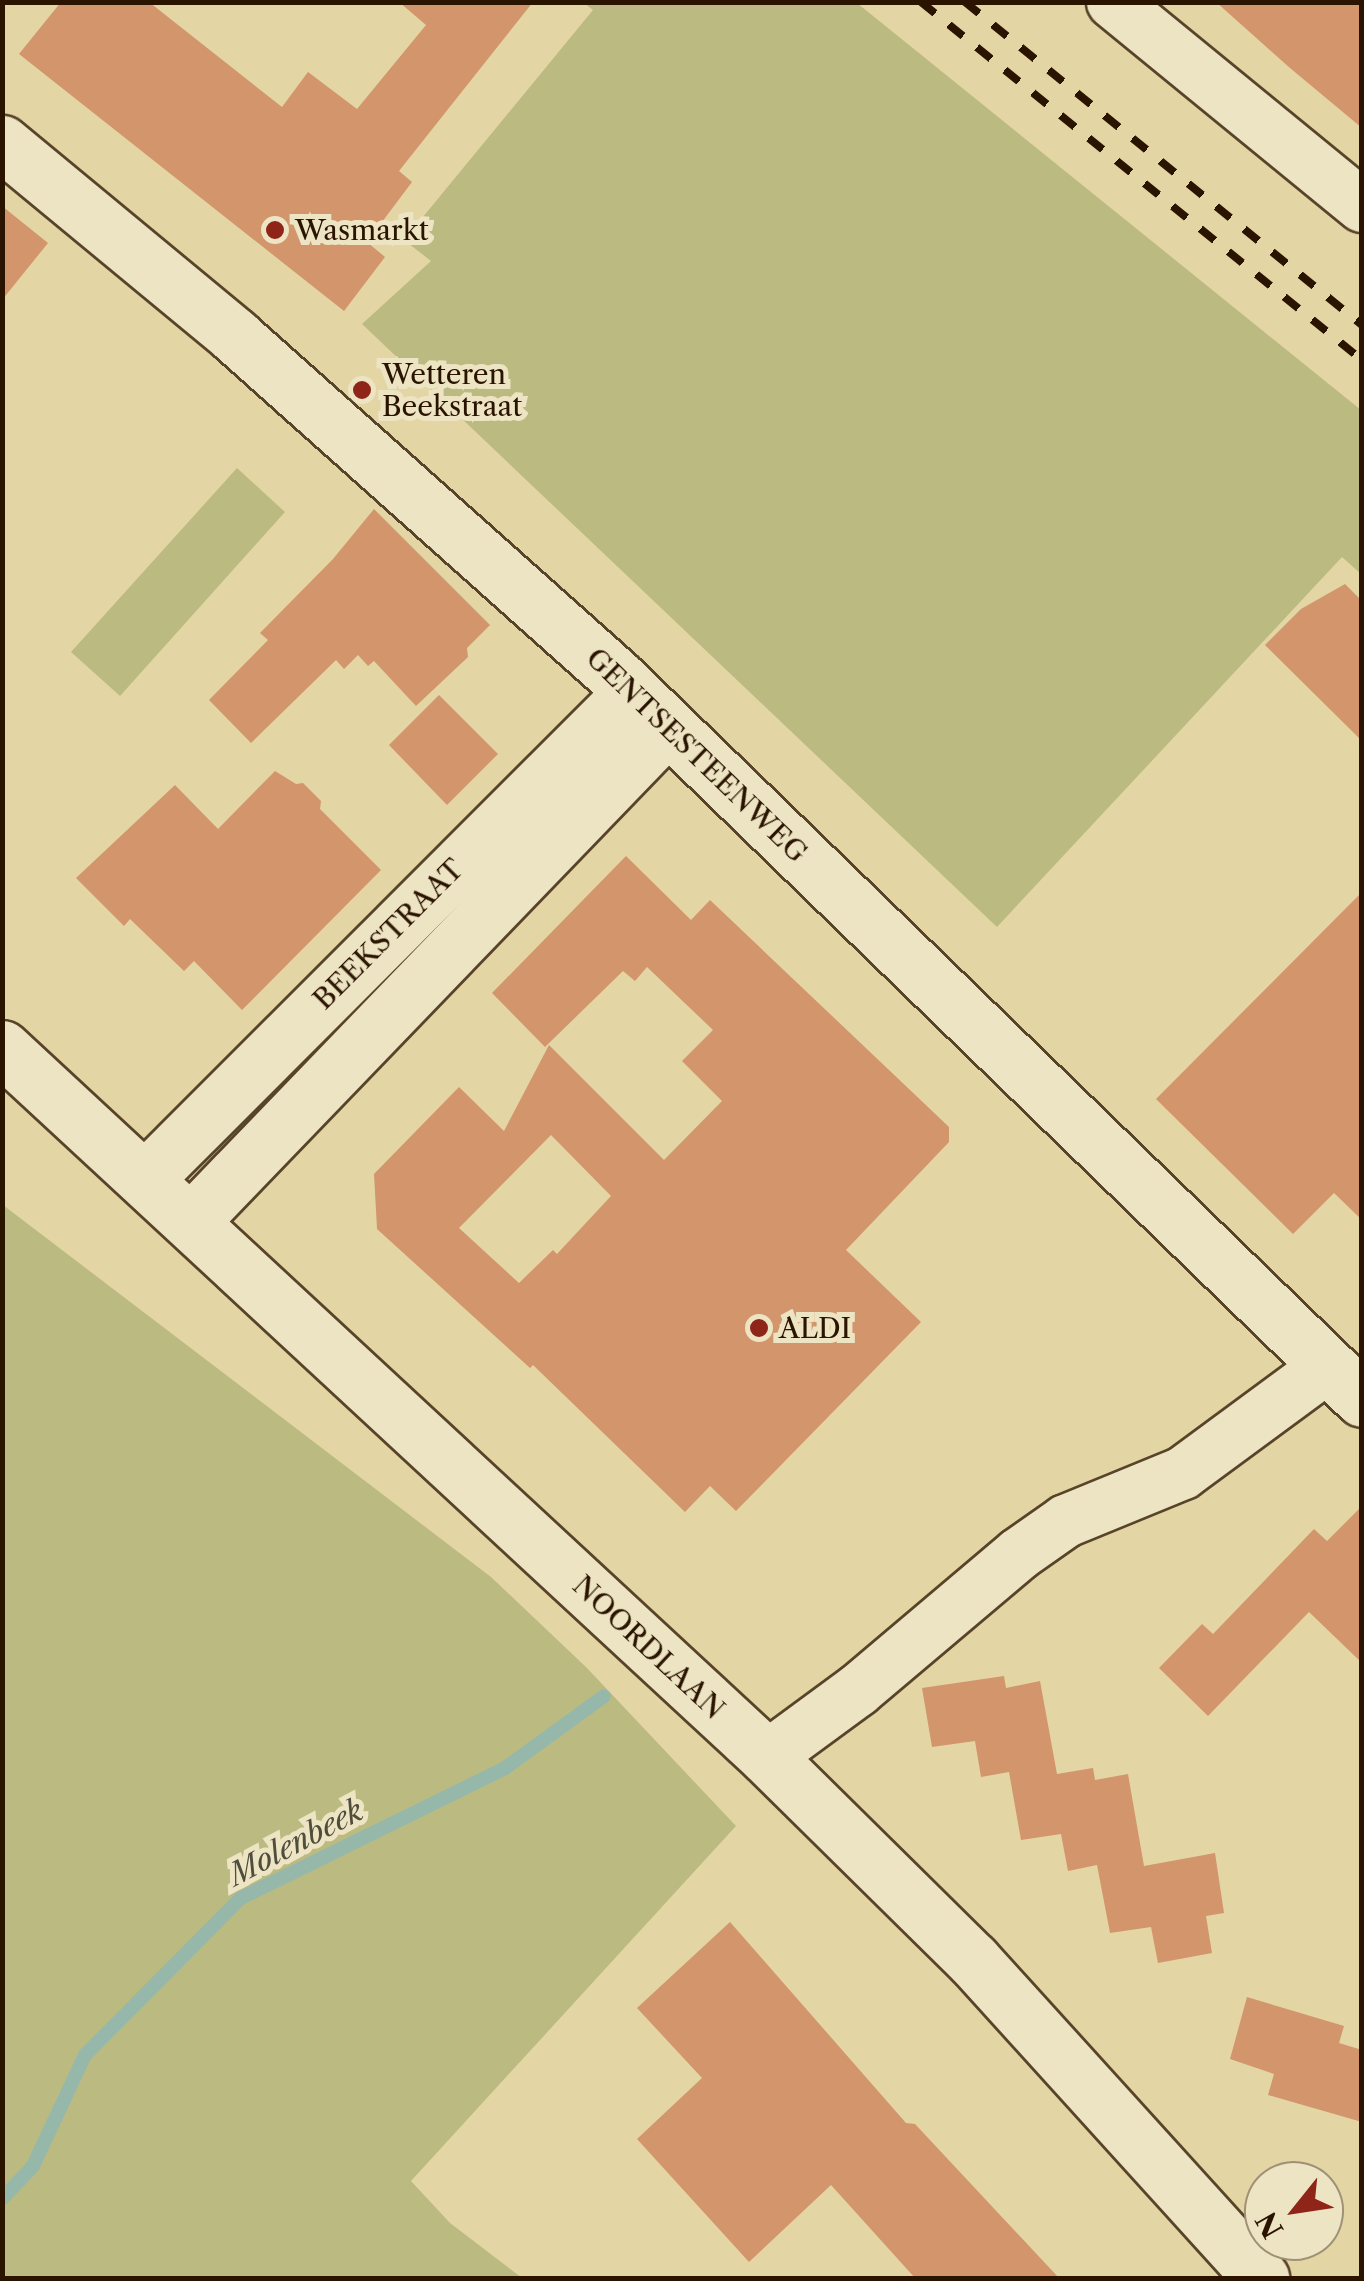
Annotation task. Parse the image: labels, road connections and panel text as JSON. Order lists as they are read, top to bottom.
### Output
{
  "streets": {
    "street": ["GENTSESTEENWEG", "BEEKSTRAAT", "NOORDLAAN"]
  },
  "crossings": [
    ["GENTSESTEENWEG", "BEEKSTRAAT"],
    ["BEEKSTRAAT", "NOORDLAAN"]
  ],
  "water": ["Molenbeek"],
  "places": ["Wasmarkt", "Wetteren Beekstraat", "ALDI"],
  "north": "bottom left"
}
